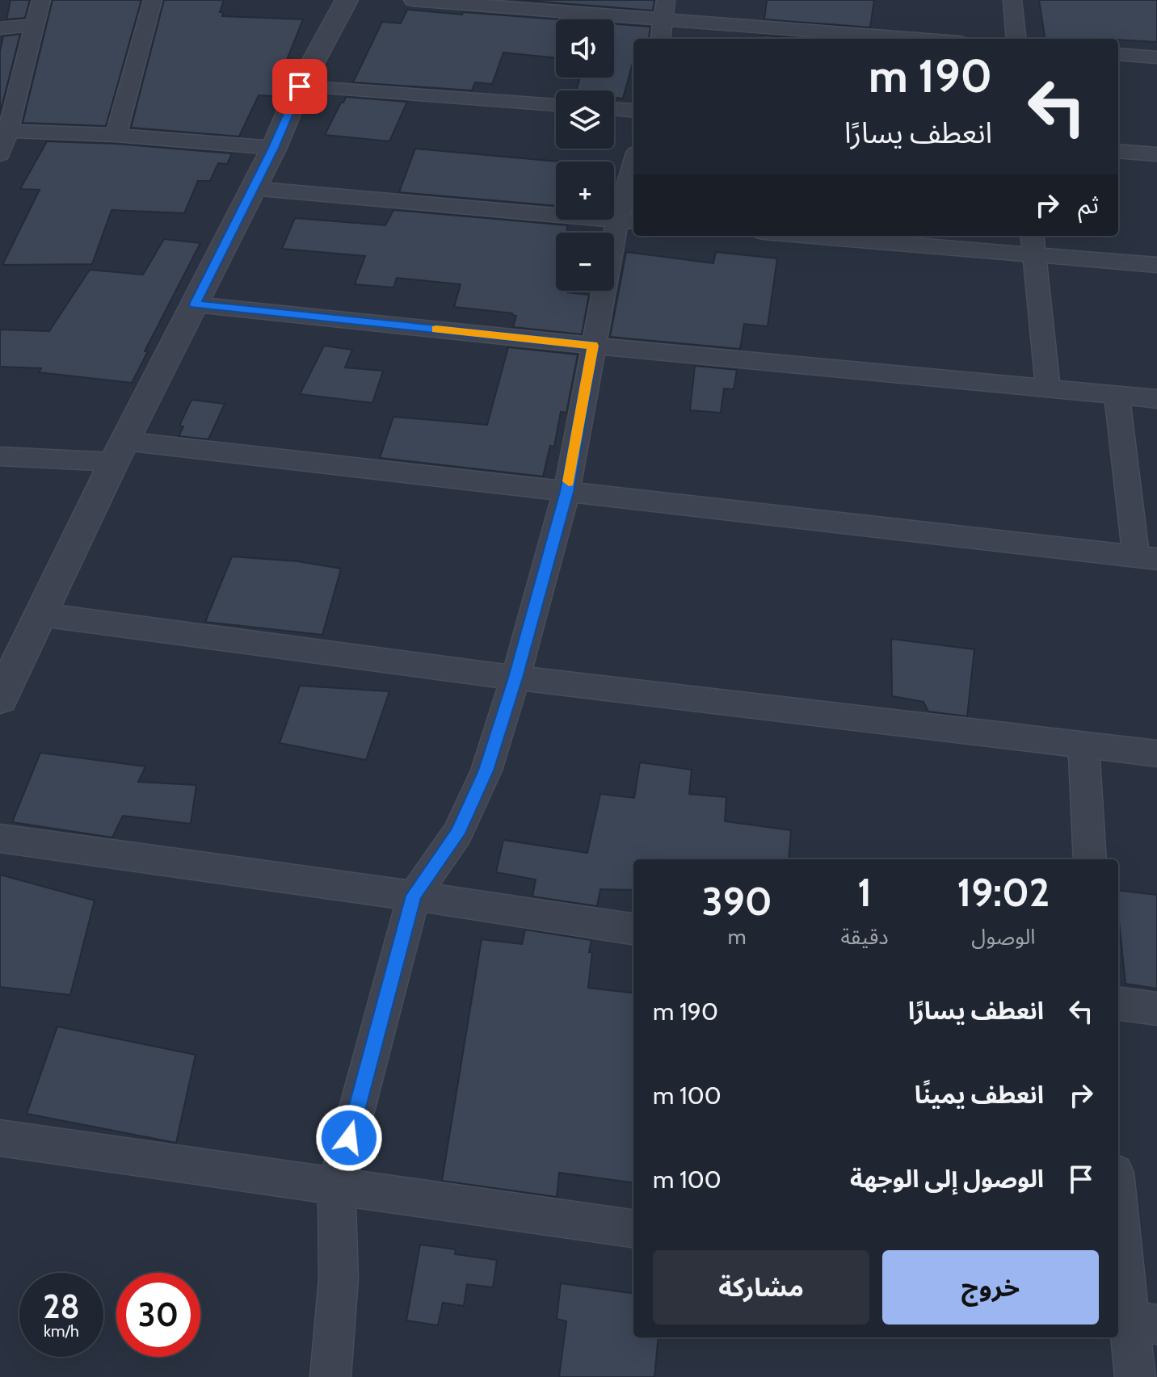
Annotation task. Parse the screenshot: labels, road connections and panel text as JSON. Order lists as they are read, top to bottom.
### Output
{
  "page": {
    "map_buttons": ["+", "−"],
    "turn": ["190 m", "انعطف يسارًا"],
    "then": "ثم",
    "eta": [
      "19:02",
      "الوصول",
      "1",
      "دقيقة",
      "390",
      "m"
    ],
    "list": [
      {
        "name": "انعطف يسارًا",
        "value": "190 m"
      },
      {
        "name": "انعطف يمينًا",
        "value": "100 m"
      },
      {
        "name": "الوصول إلى الوجهة",
        "value": "100 m"
      }
    ],
    "buttons": ["خروج", "مشاركة"],
    "speed": "28 km/h",
    "limit": "30"
  }
}
